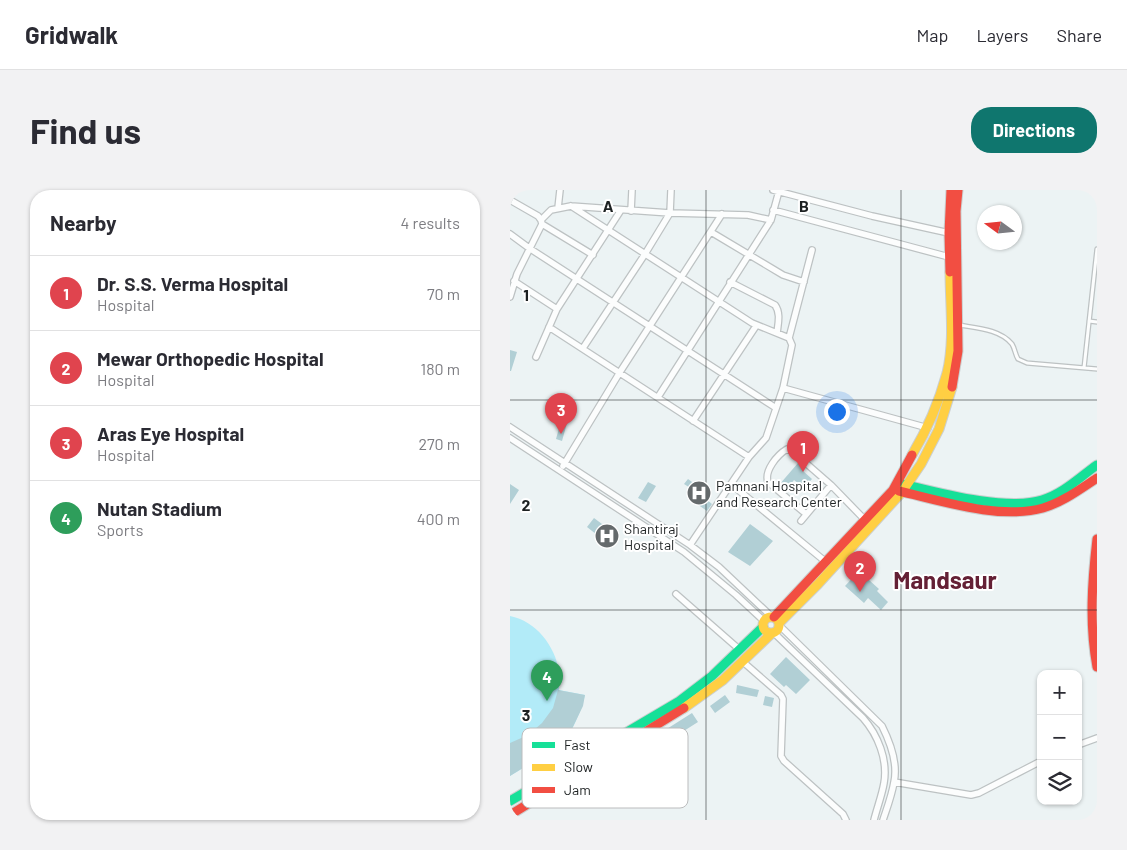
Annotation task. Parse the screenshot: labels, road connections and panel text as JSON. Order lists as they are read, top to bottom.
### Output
{
  "districts": ["Mandsaur"],
  "places": {
    "hospital": ["Pamnani Hospital and Research Center", "Shantiraj Hospital"]
  },
  "legend": ["Fast", "Slow", "Jam"],
  "north": "left",
  "page": {
    "header": "Gridwalk",
    "nav": ["Map", "Layers", "Share"],
    "buttons": "Directions",
    "title": "Find us",
    "heading": ["Nearby", "4 results"],
    "list": [
      {
        "mark": "1",
        "name": "Dr. S.S. Verma Hospital",
        "note": "Hospital",
        "value": "70 m"
      },
      {
        "mark": "2",
        "name": "Mewar Orthopedic Hospital",
        "note": "Hospital",
        "value": "180 m"
      },
      {
        "mark": "3",
        "name": "Aras Eye Hospital",
        "note": "Hospital",
        "value": "270 m"
      },
      {
        "mark": "4",
        "name": "Nutan Stadium",
        "note": "Sports",
        "value": "400 m"
      }
    ],
    "pins": [
      "3",
      "1",
      "2",
      "4"
    ],
    "map_buttons": ["+", "−"]
  },
  "grid": {
    "columns": ["A", "B"],
    "rows": ["1", "2", "3"]
  }
}
